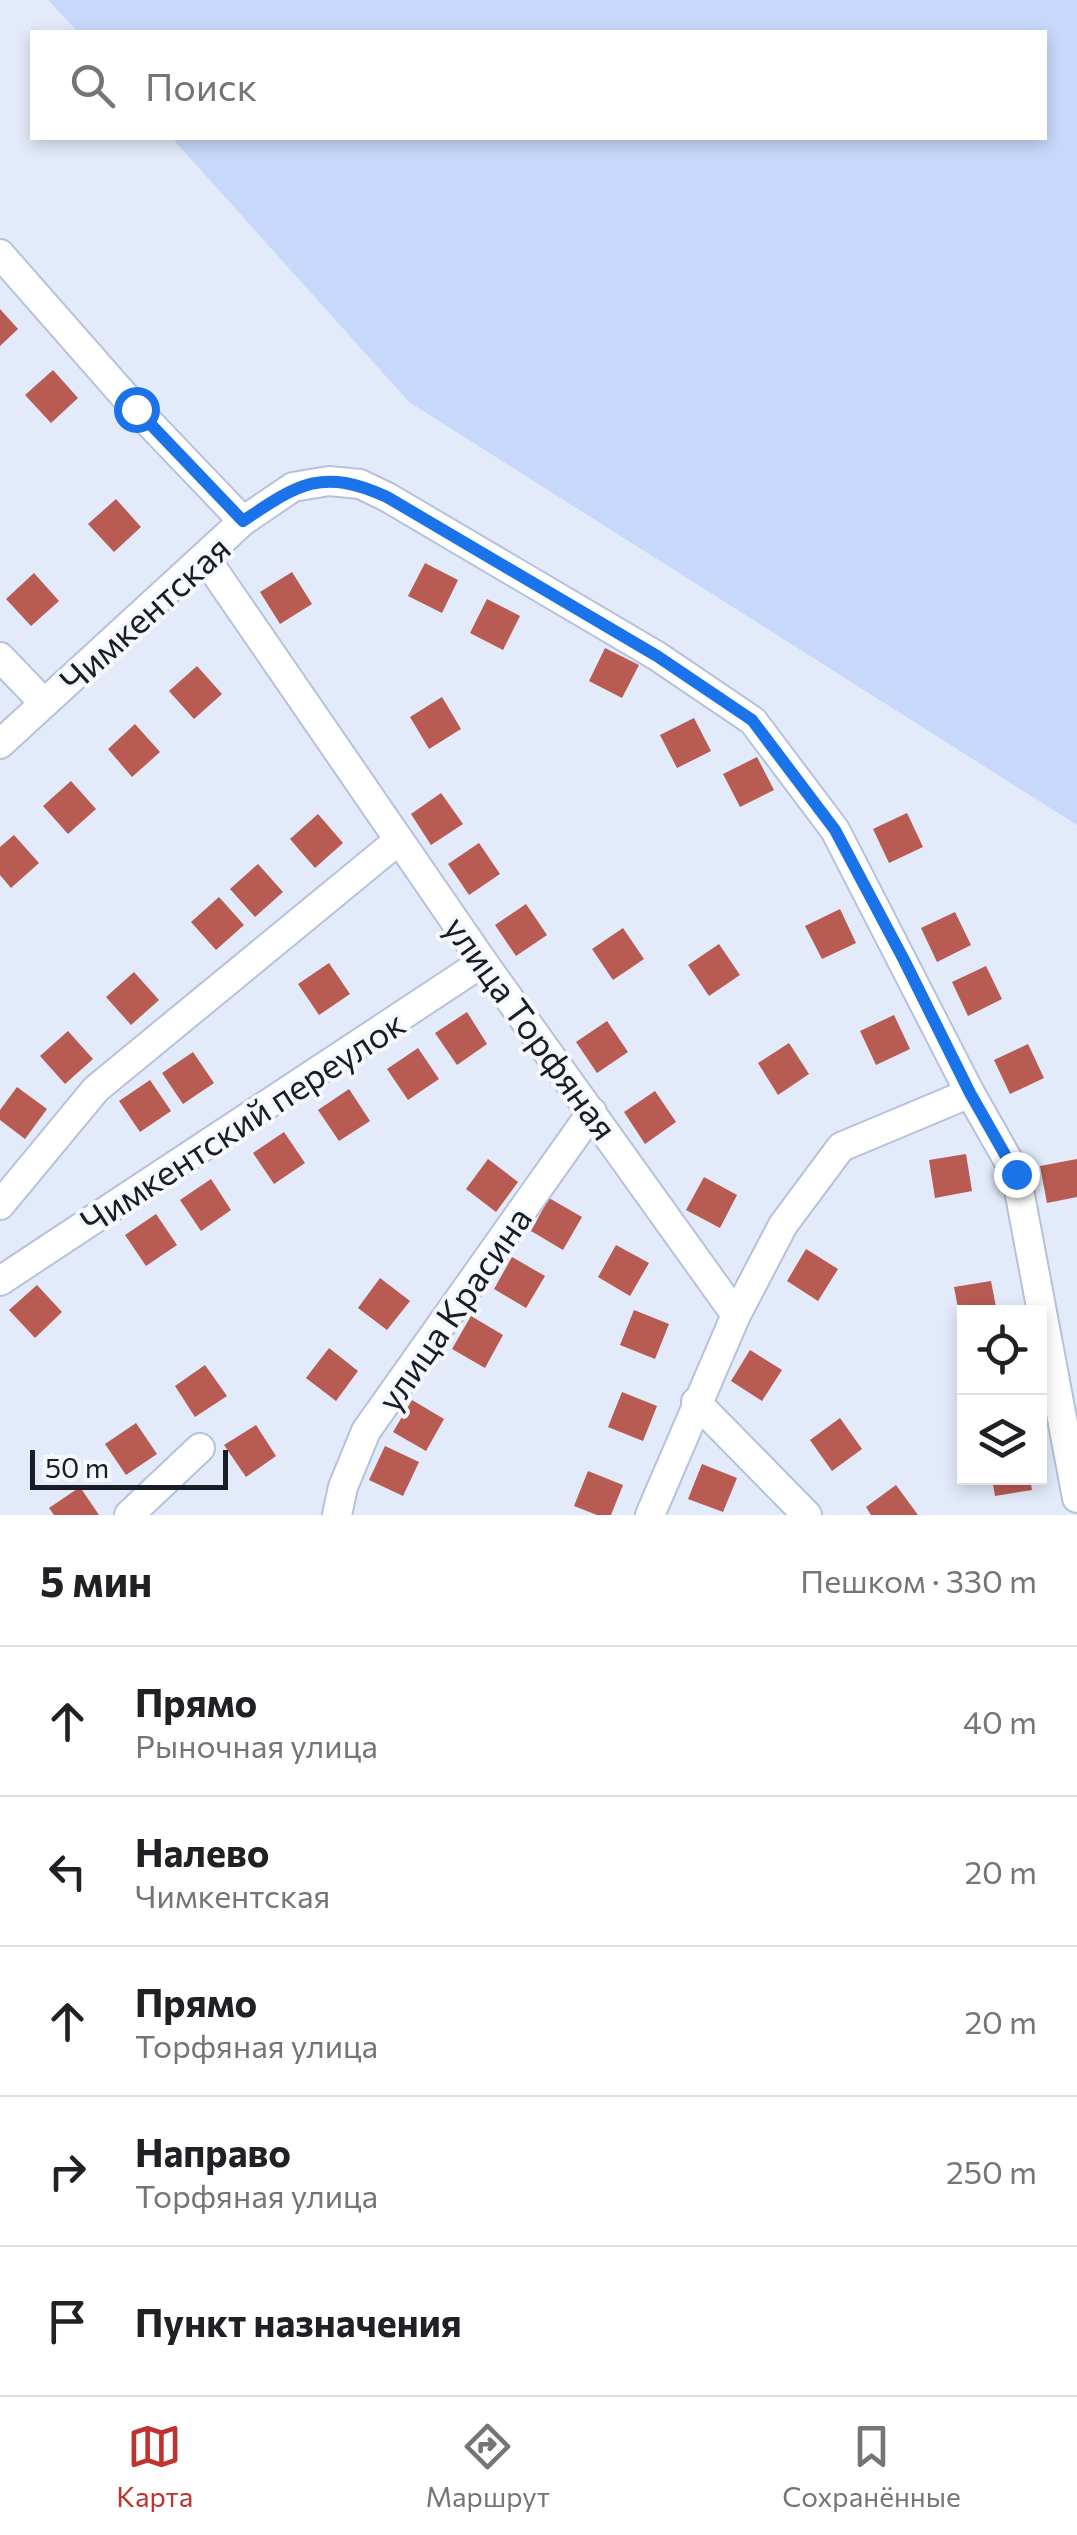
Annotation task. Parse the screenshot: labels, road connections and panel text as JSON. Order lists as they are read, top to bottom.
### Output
{
  "streets": {
    "street": [
      "Чимкентская",
      "улица Торфяная",
      "Чимкентский переулок",
      "улица Красина"
    ]
  },
  "crossings": [
    ["Чимкентская", "улица Торфяная"],
    ["улица Торфяная", "Чимкентский переулок"],
    ["улица Торфяная", "улица Красина"]
  ],
  "scale_bar": "50 m",
  "page": {
    "search": "Поиск",
    "scale": "50 m",
    "heading": ["5 мин", "Пешком · 330 m"],
    "list": [
      ["Прямо", "Рыночная улица", "40 m"],
      ["Налево", "Чимкентская", "20 m"],
      ["Прямо", "Торфяная улица", "20 m"],
      ["Направо", "Торфяная улица", "250 m"],
      "Пункт назначения"
    ],
    "nav": ["Карта", "Маршрут", "Сохранённые"]
  }
}
